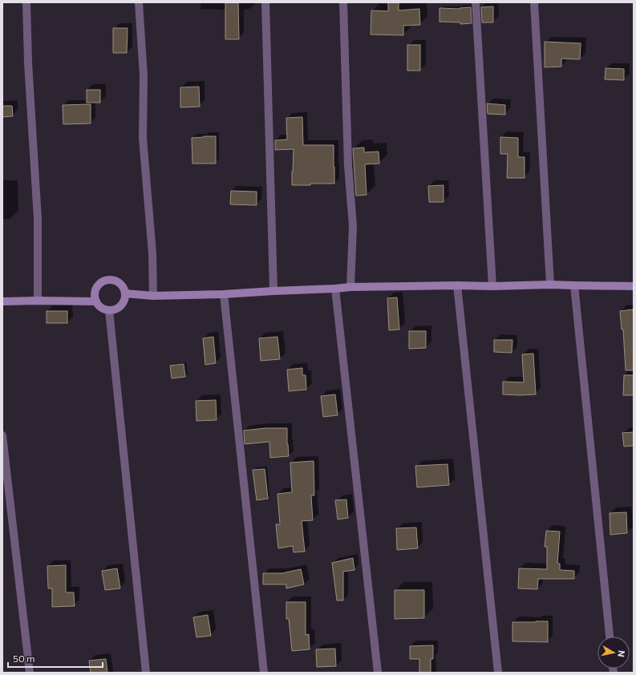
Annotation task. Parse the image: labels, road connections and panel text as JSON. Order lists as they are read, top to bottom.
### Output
{
  "scale_bar": "50 m",
  "north": "right"
}
